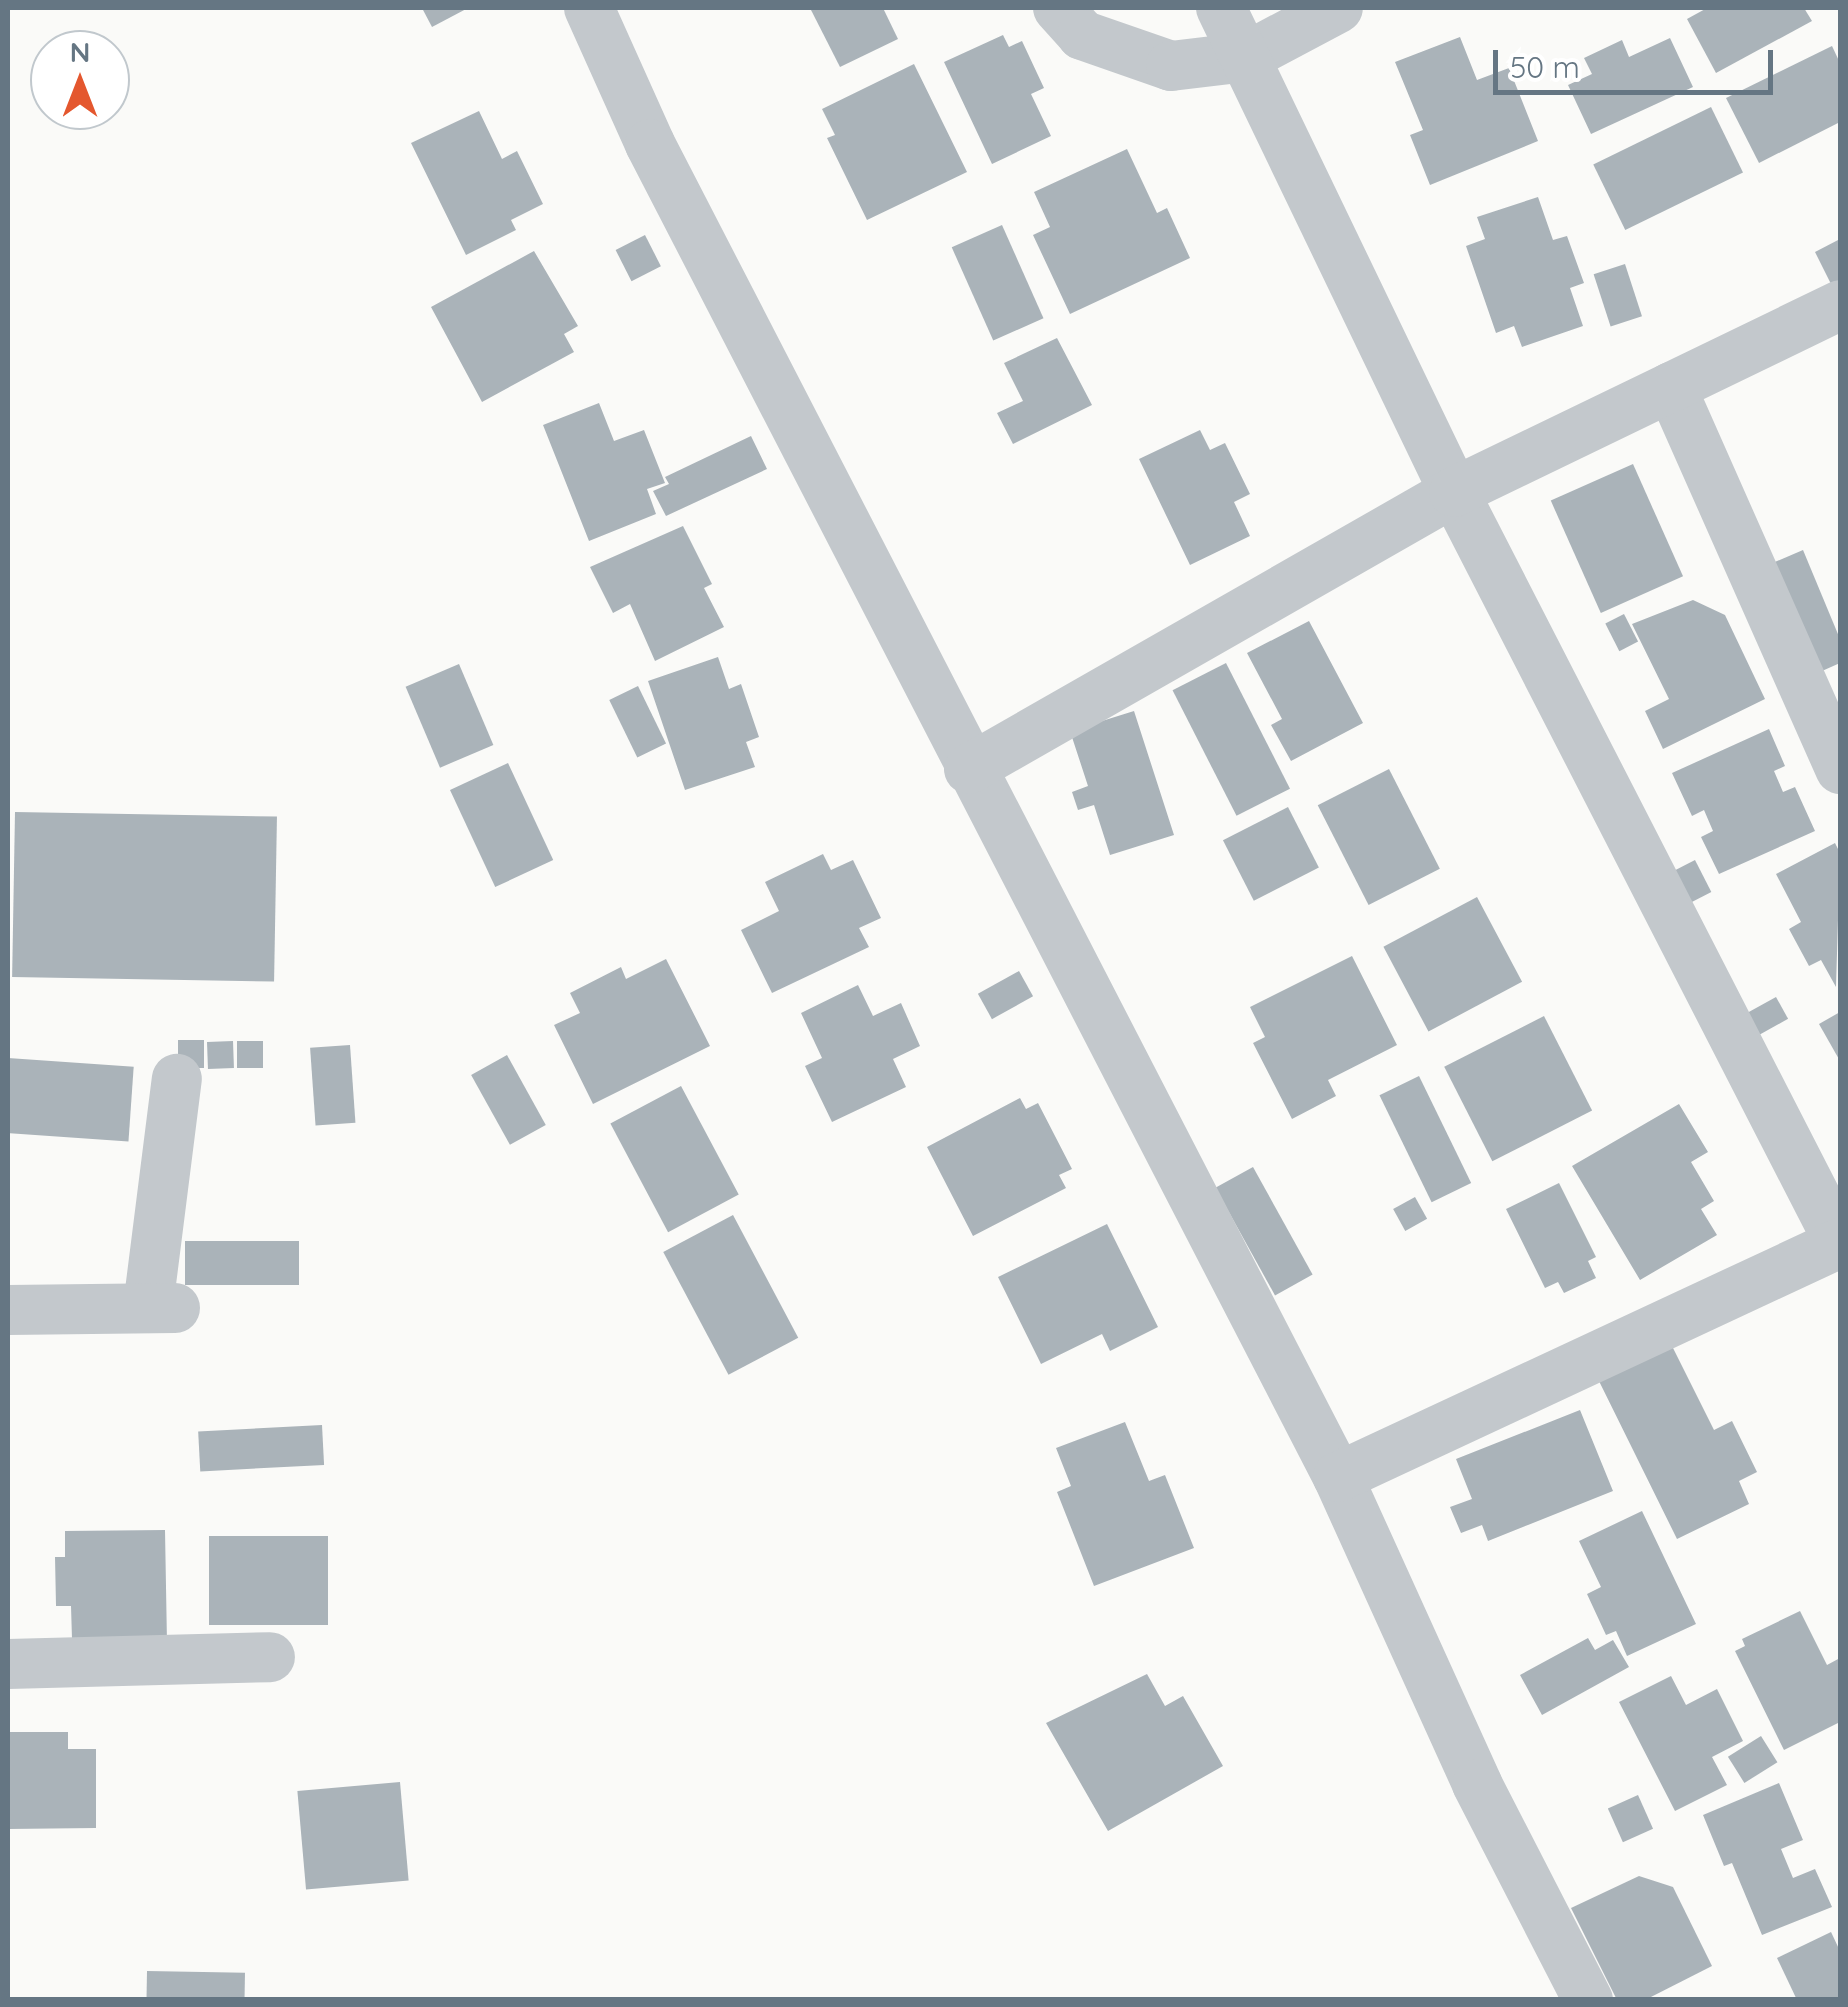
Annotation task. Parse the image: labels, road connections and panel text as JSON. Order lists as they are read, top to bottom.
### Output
{
  "scale_bar": "50 m",
  "north": "top"
}
